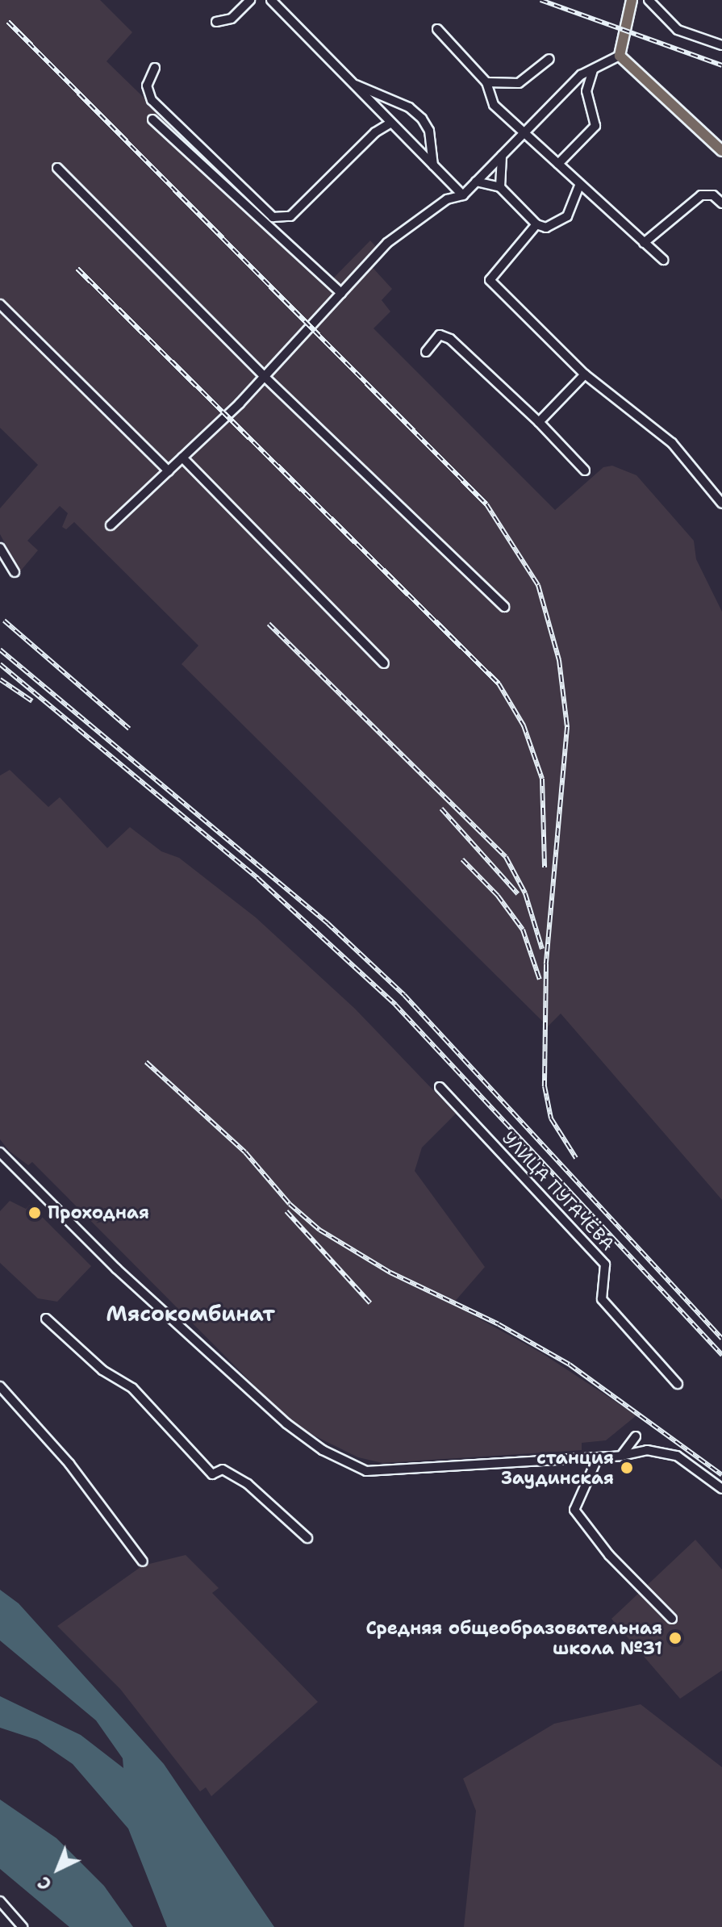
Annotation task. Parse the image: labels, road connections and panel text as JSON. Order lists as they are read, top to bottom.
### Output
{
  "streets": {
    "street": ["УЛИЦА ПУГАЧЁВА"]
  },
  "districts": ["Мясокомбинат"],
  "places": ["Проходная", "станция Заудинская", "Средняя общеобразовательная школа №31"],
  "north": "bottom left"
}
